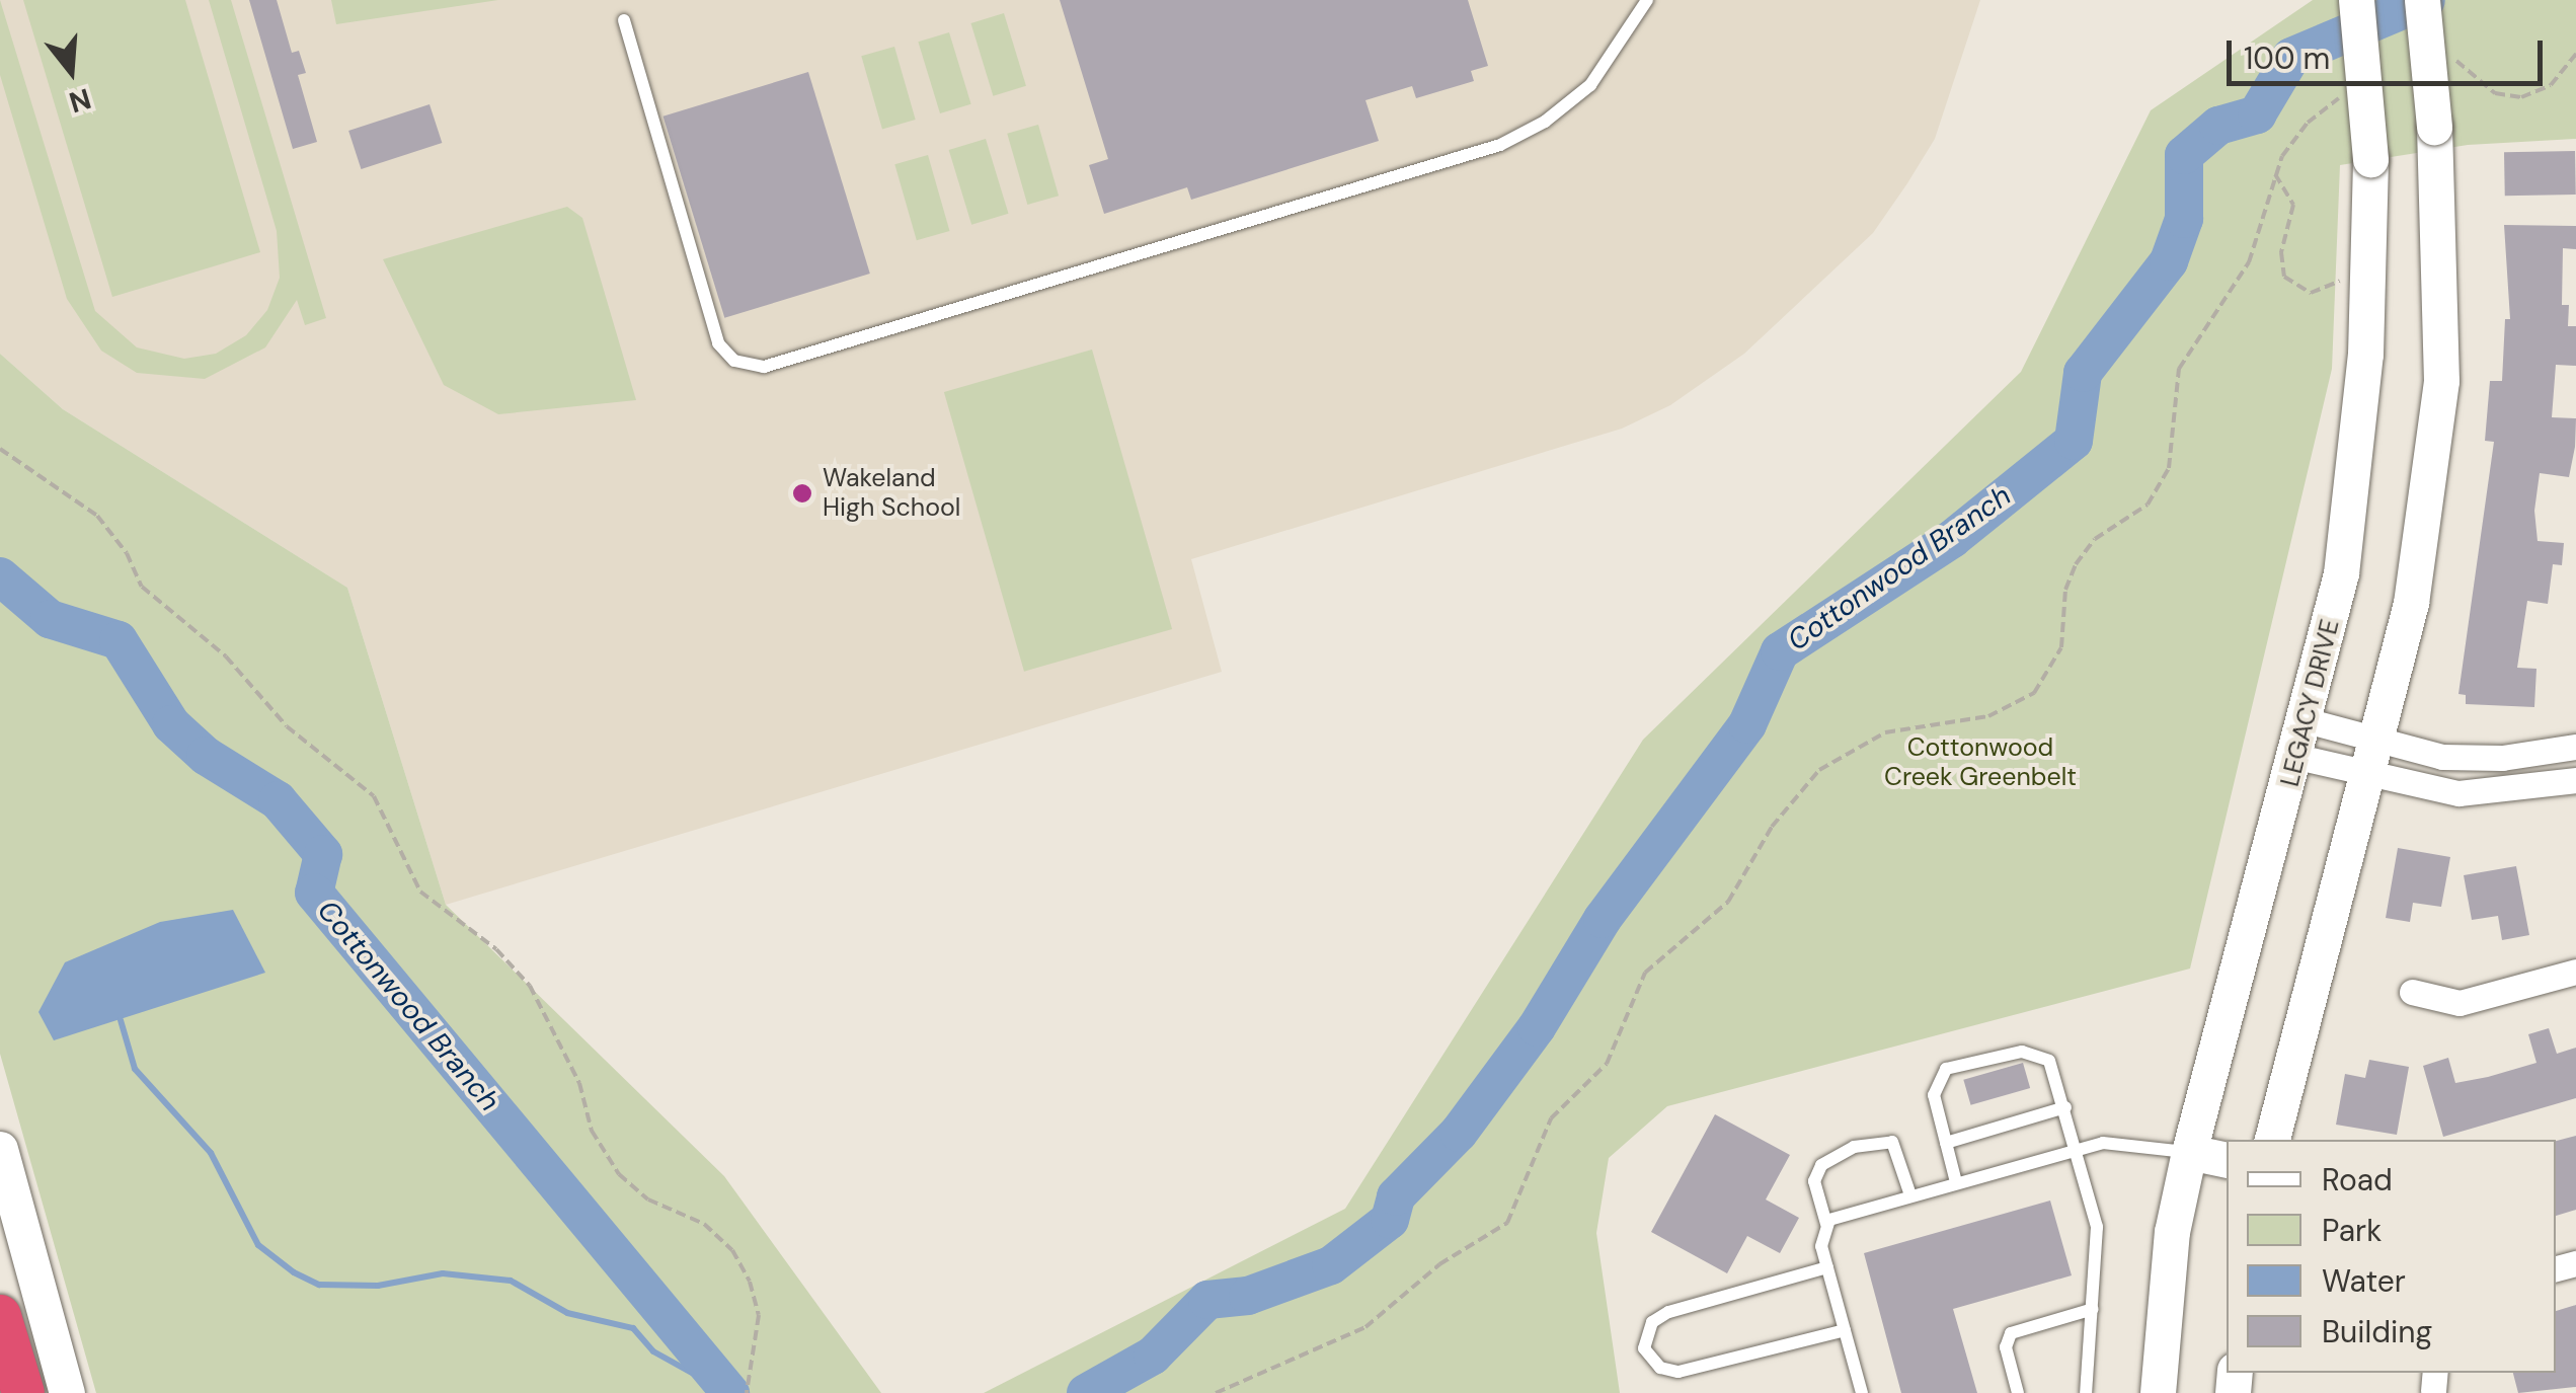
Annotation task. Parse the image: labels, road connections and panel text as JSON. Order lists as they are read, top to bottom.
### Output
{
  "streets": {
    "main road": ["LEGACY DRIVE"]
  },
  "water": ["Cottonwood Branch"],
  "parks": ["Cottonwood Creek Greenbelt"],
  "places": ["Wakeland High School"],
  "legend": [
    "Road",
    "Park",
    "Water",
    "Building"
  ],
  "scale_bar": "100 m",
  "north": "bottom"
}
